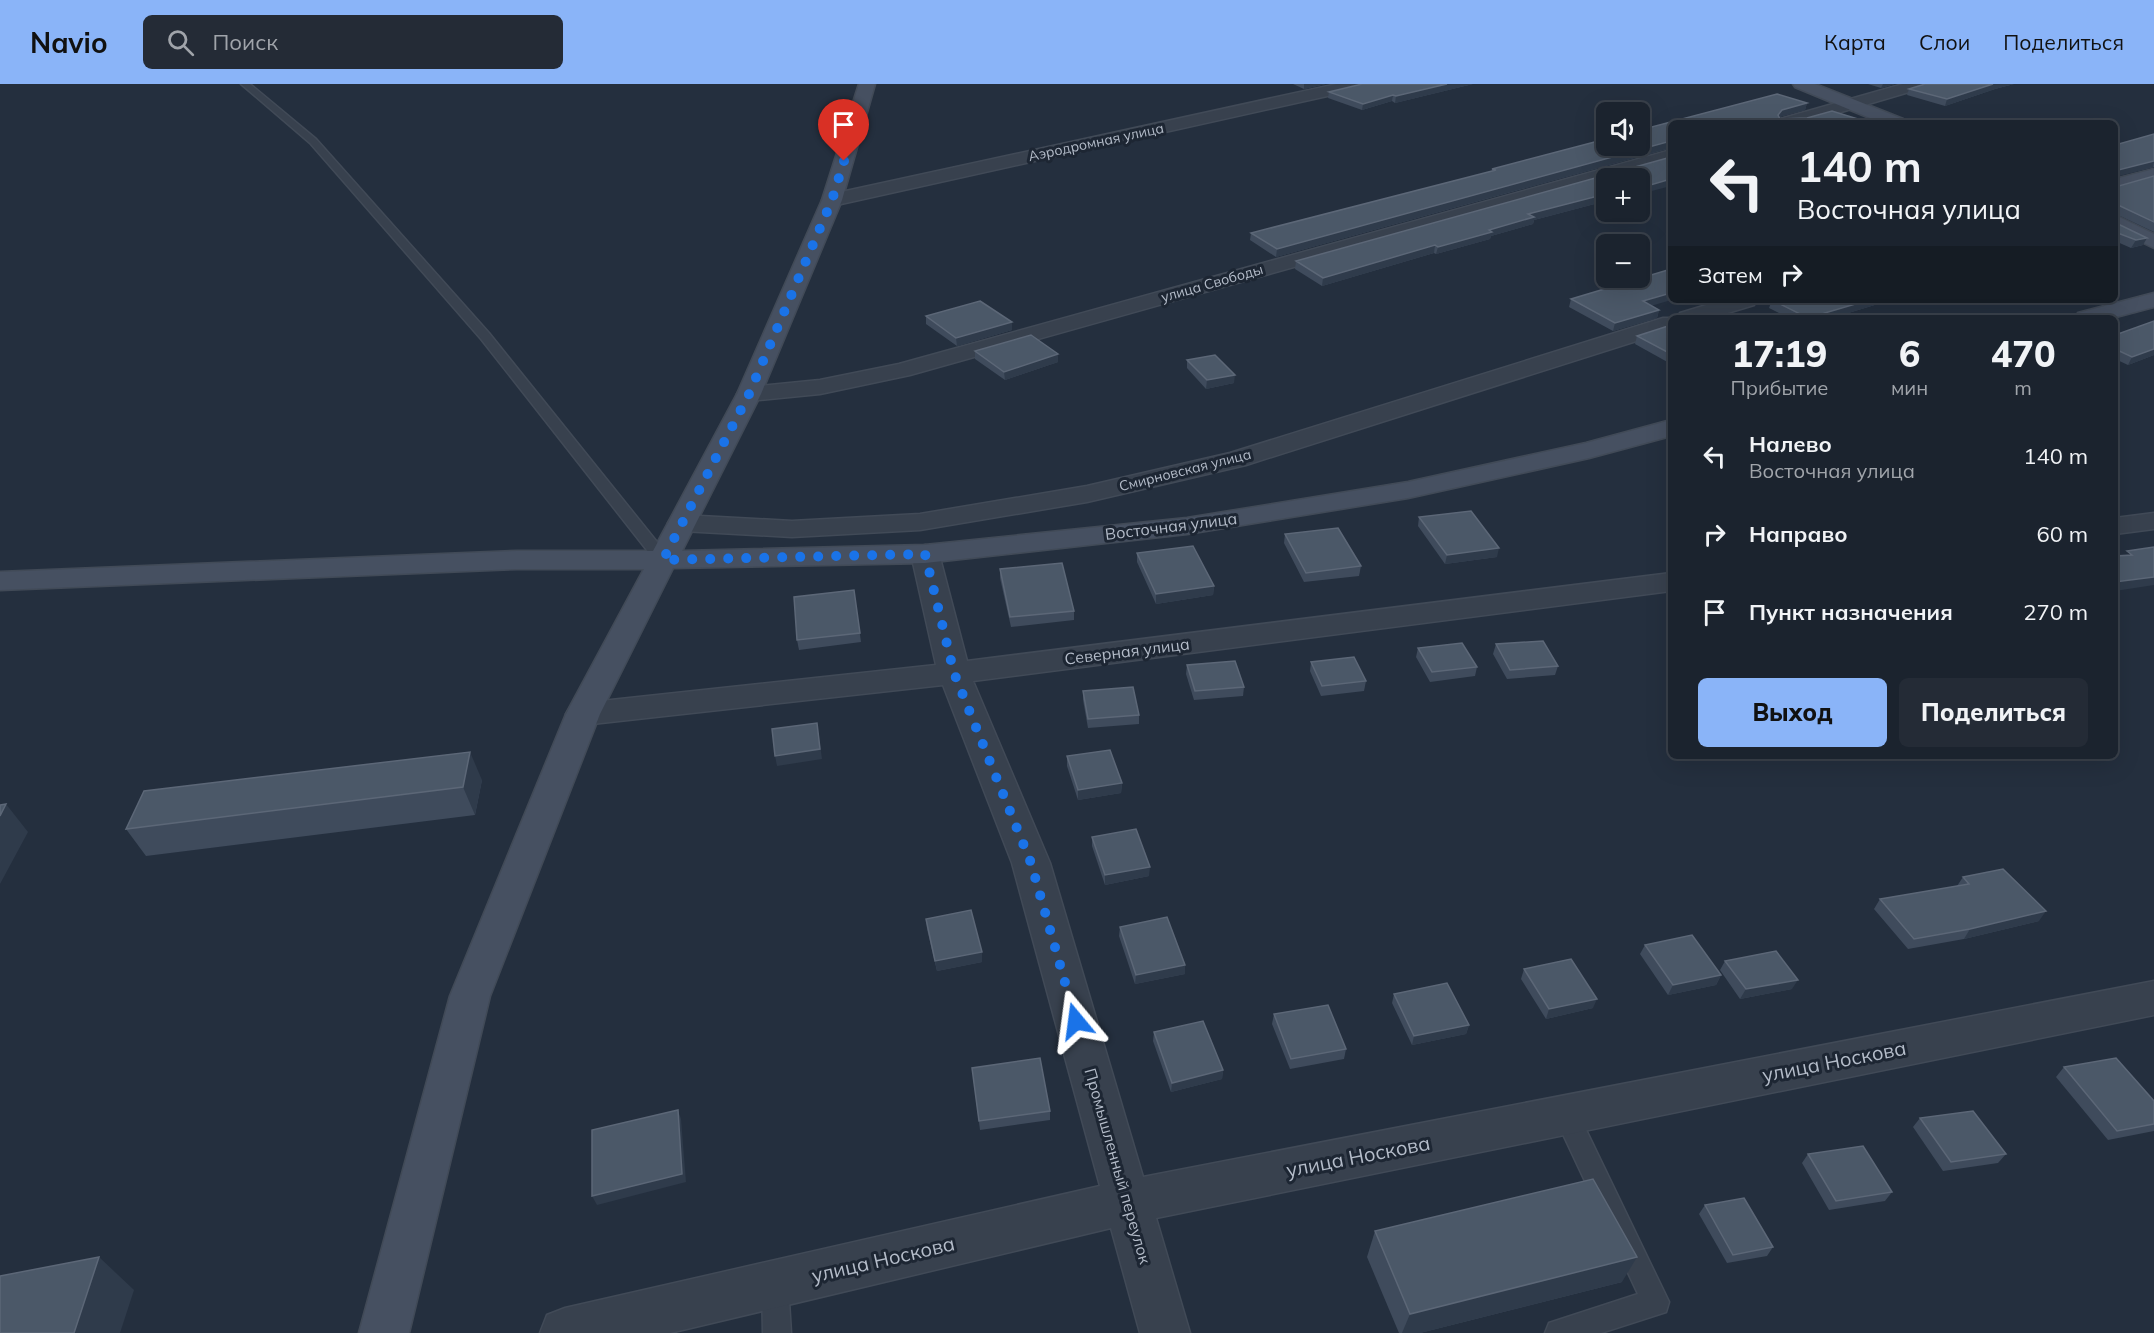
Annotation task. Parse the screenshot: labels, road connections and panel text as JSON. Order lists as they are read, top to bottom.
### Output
{
  "streets": {
    "street": [
      "Аэродромная улица",
      "улица Свободы",
      "Смирновская улица",
      "Восточная улица",
      "Северная улица",
      "улица Носкова",
      "Промышленный переулок"
    ]
  },
  "crossings": [
    ["Восточная улица", "Промышленный переулок"],
    ["Северная улица", "Промышленный переулок"],
    ["улица Носкова", "Промышленный переулок"]
  ],
  "page": {
    "header": "Navio",
    "search": "Поиск",
    "nav": ["Карта", "Слои", "Поделиться"],
    "map_buttons": ["+", "−"],
    "turn": ["140 m", "Восточная улица"],
    "then": "Затем",
    "eta": [
      "17:19",
      "Прибытие",
      "6",
      "мин",
      "470",
      "m"
    ],
    "list": [
      {
        "name": "Налево",
        "note": "Восточная улица",
        "value": "140 m"
      },
      {
        "name": "Направо",
        "value": "60 m"
      },
      {
        "name": "Пункт назначения",
        "value": "270 m"
      }
    ],
    "buttons": ["Выход", "Поделиться"]
  }
}
